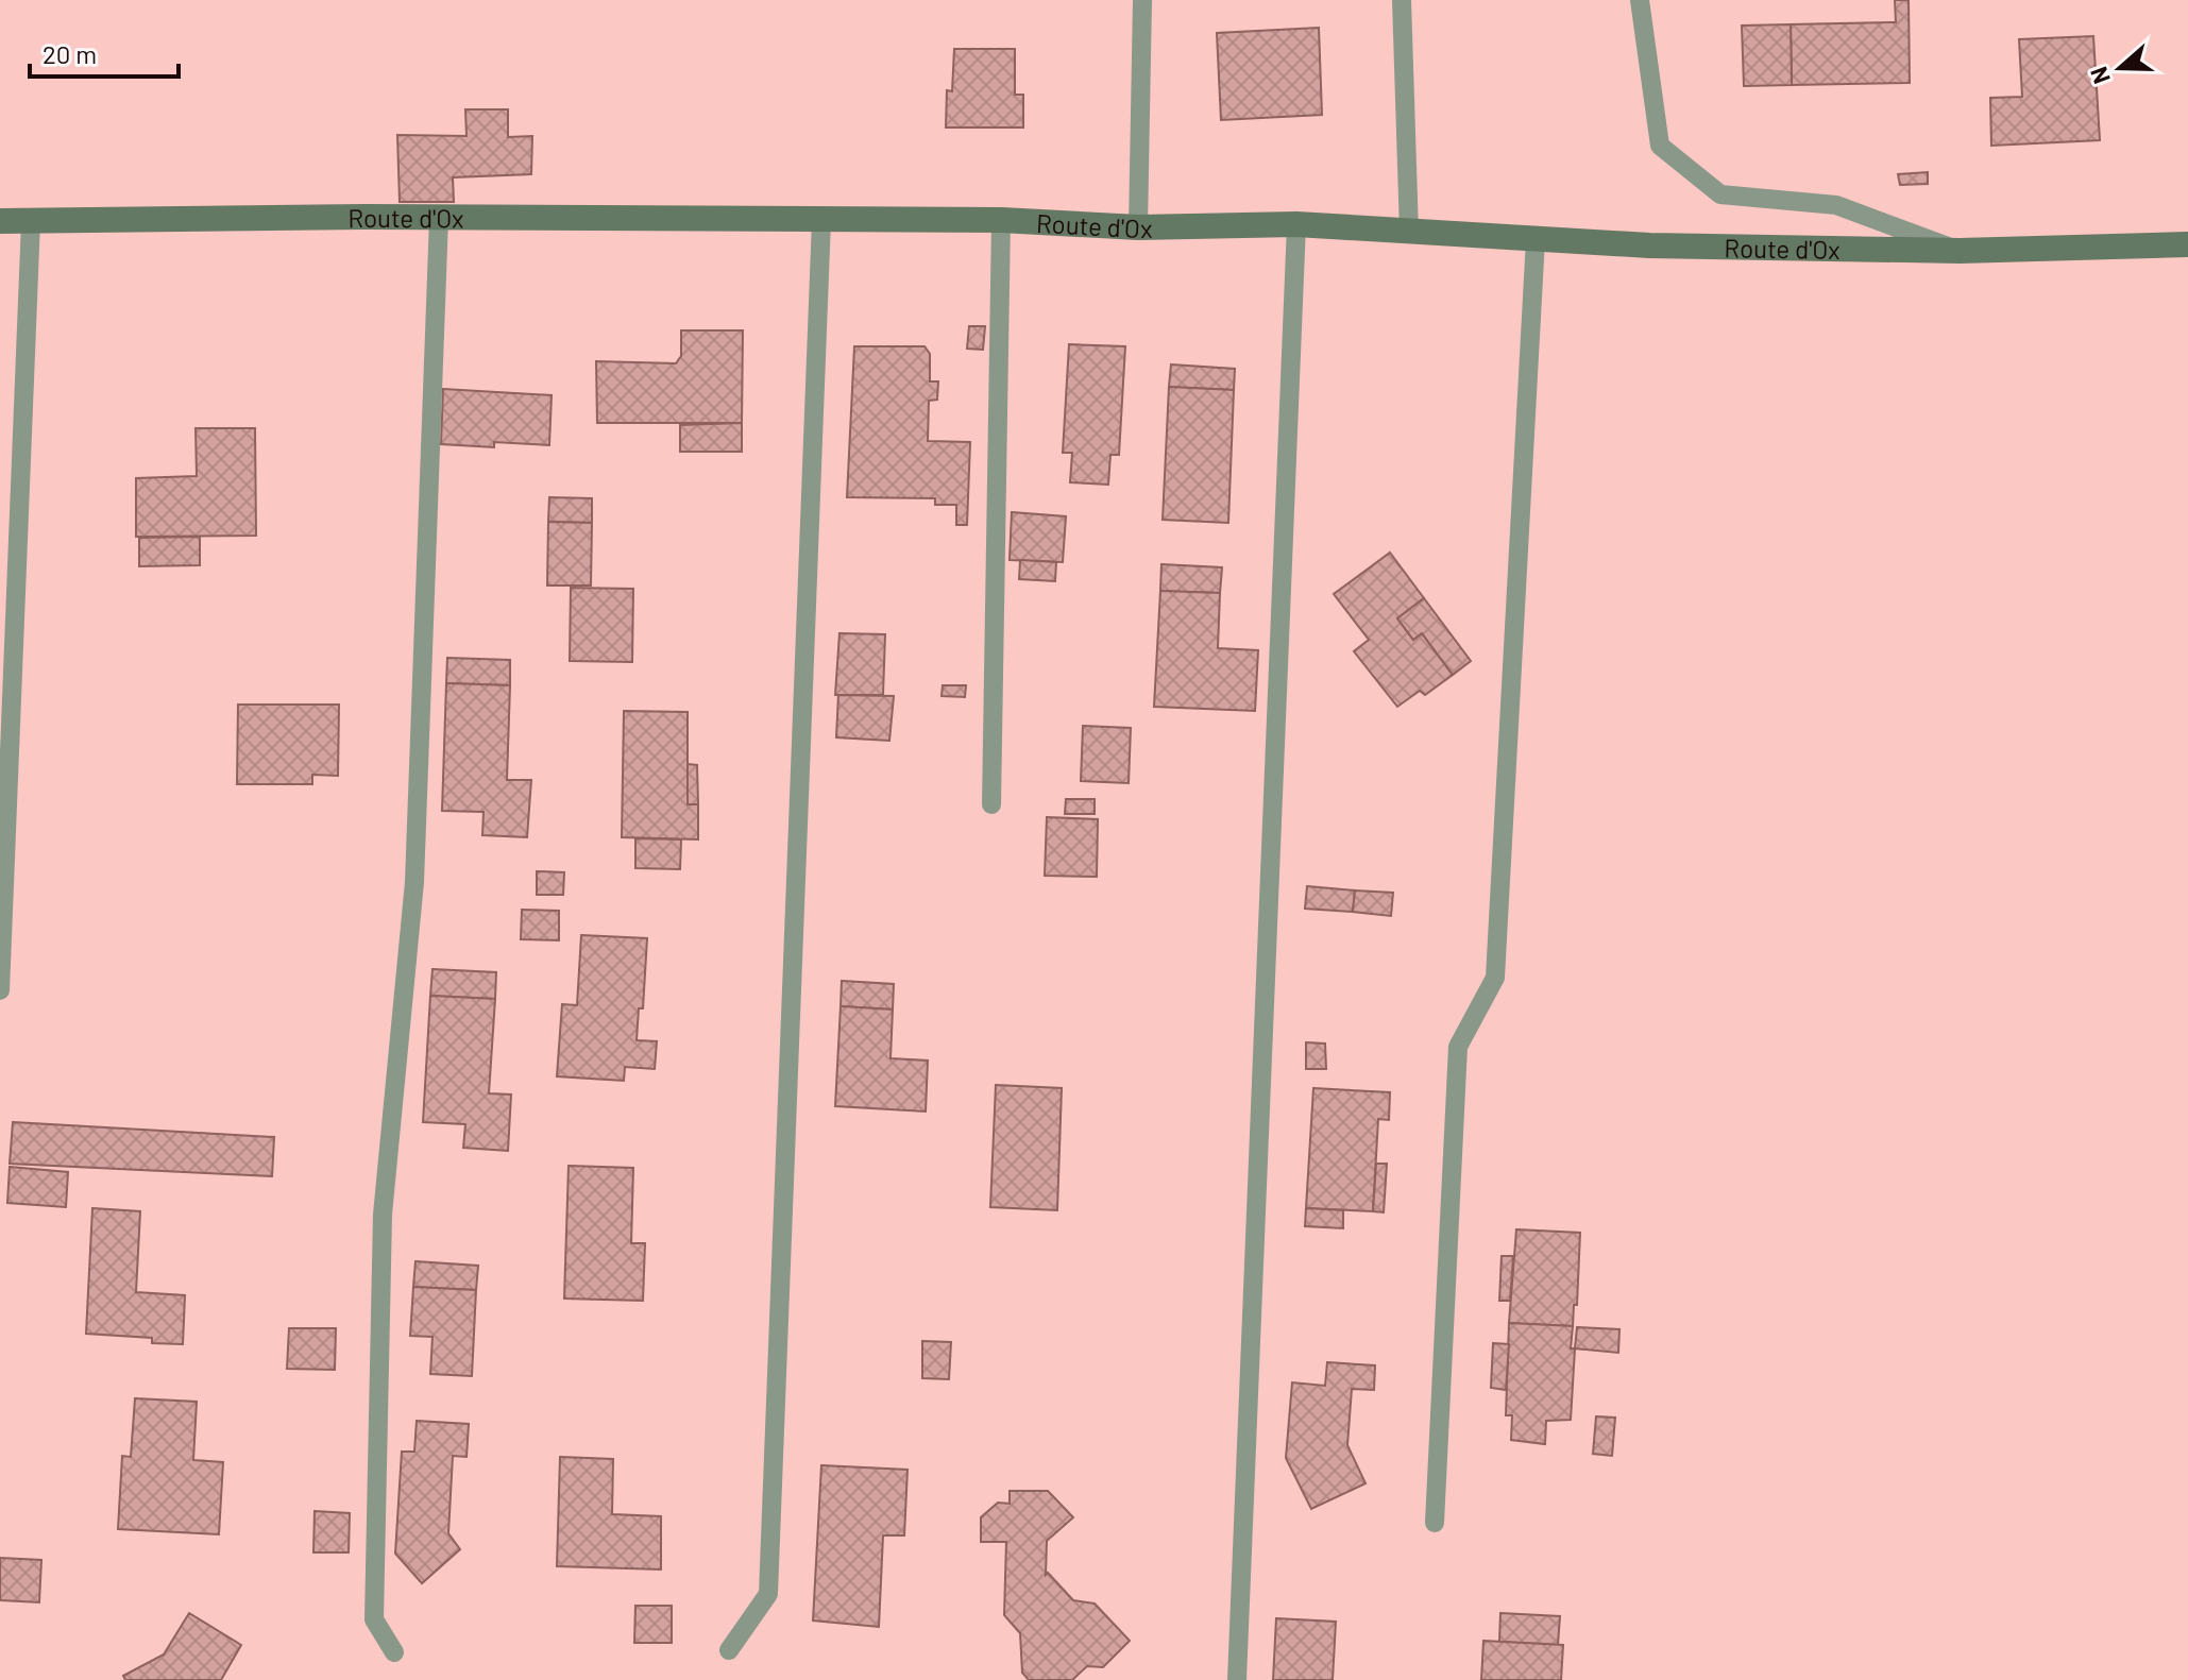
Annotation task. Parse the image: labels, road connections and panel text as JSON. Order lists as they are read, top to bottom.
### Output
{
  "streets": {
    "street": ["Route d'Ox"]
  },
  "scale_bar": "20 m",
  "north": "left"
}
